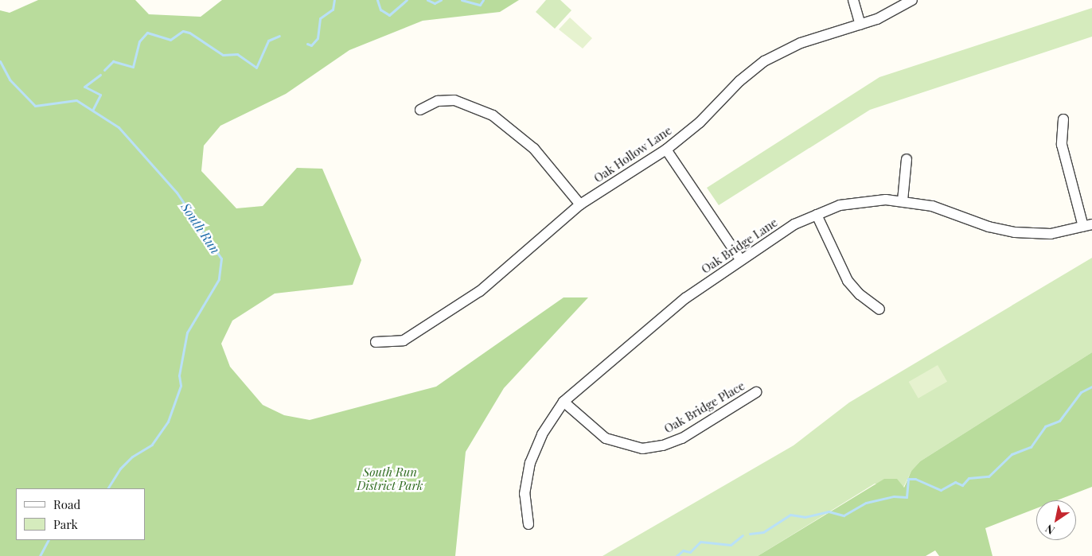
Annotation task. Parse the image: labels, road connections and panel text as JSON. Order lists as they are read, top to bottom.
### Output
{
  "streets": {
    "street": ["Oak Hollow Lane", "Oak Bridge Lane", "Oak Bridge Place"]
  },
  "crossings": [
    ["Oak Bridge Lane", "Oak Bridge Place"]
  ],
  "water": ["South Run"],
  "parks": ["South Run District Park"],
  "legend": ["Road", "Park"],
  "north": "bottom left"
}
